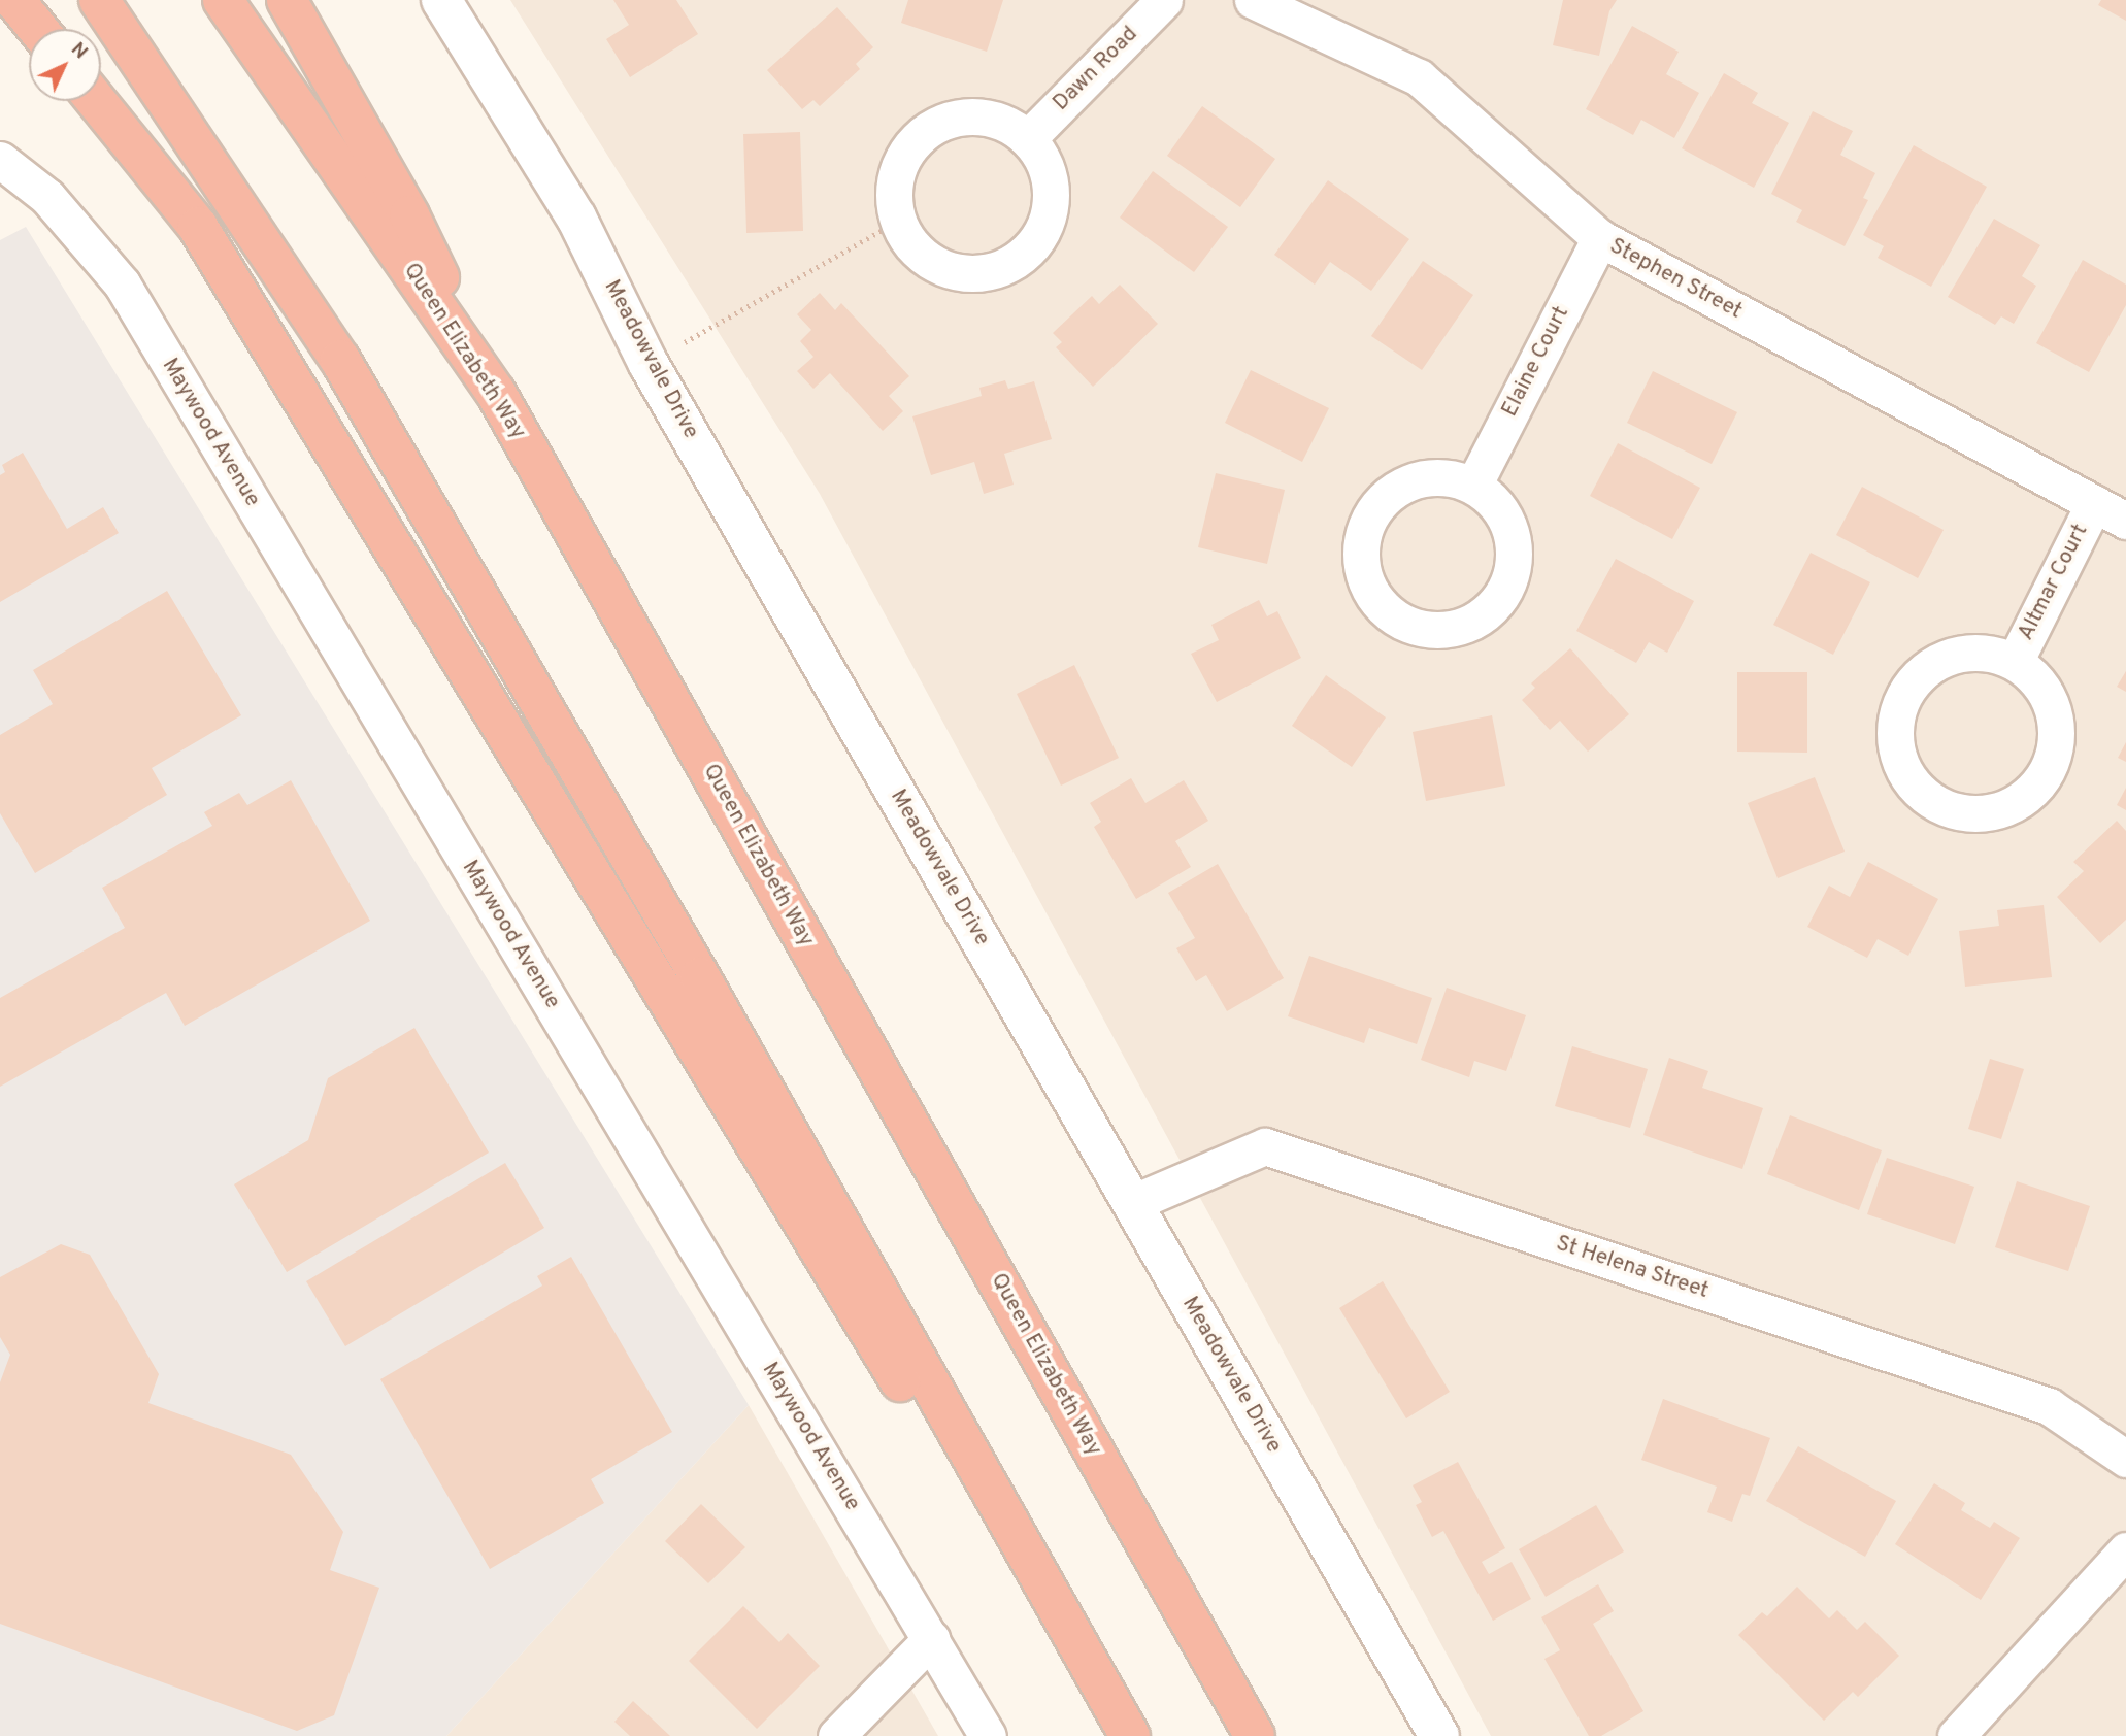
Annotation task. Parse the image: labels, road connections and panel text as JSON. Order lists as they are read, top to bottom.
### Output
{
  "streets": {
    "highway": ["Queen Elizabeth Way"],
    "street": [
      "Dawn Road",
      "Stephen Street",
      "Meadowvale Drive",
      "Elaine Court",
      "Maywood Avenue",
      "Altmar Court",
      "St Helena Street"
    ]
  },
  "crossings": [
    ["Stephen Street", "Elaine Court"],
    ["Stephen Street", "Altmar Court"],
    ["Meadowvale Drive", "St Helena Street"]
  ],
  "north": "top right"
}
